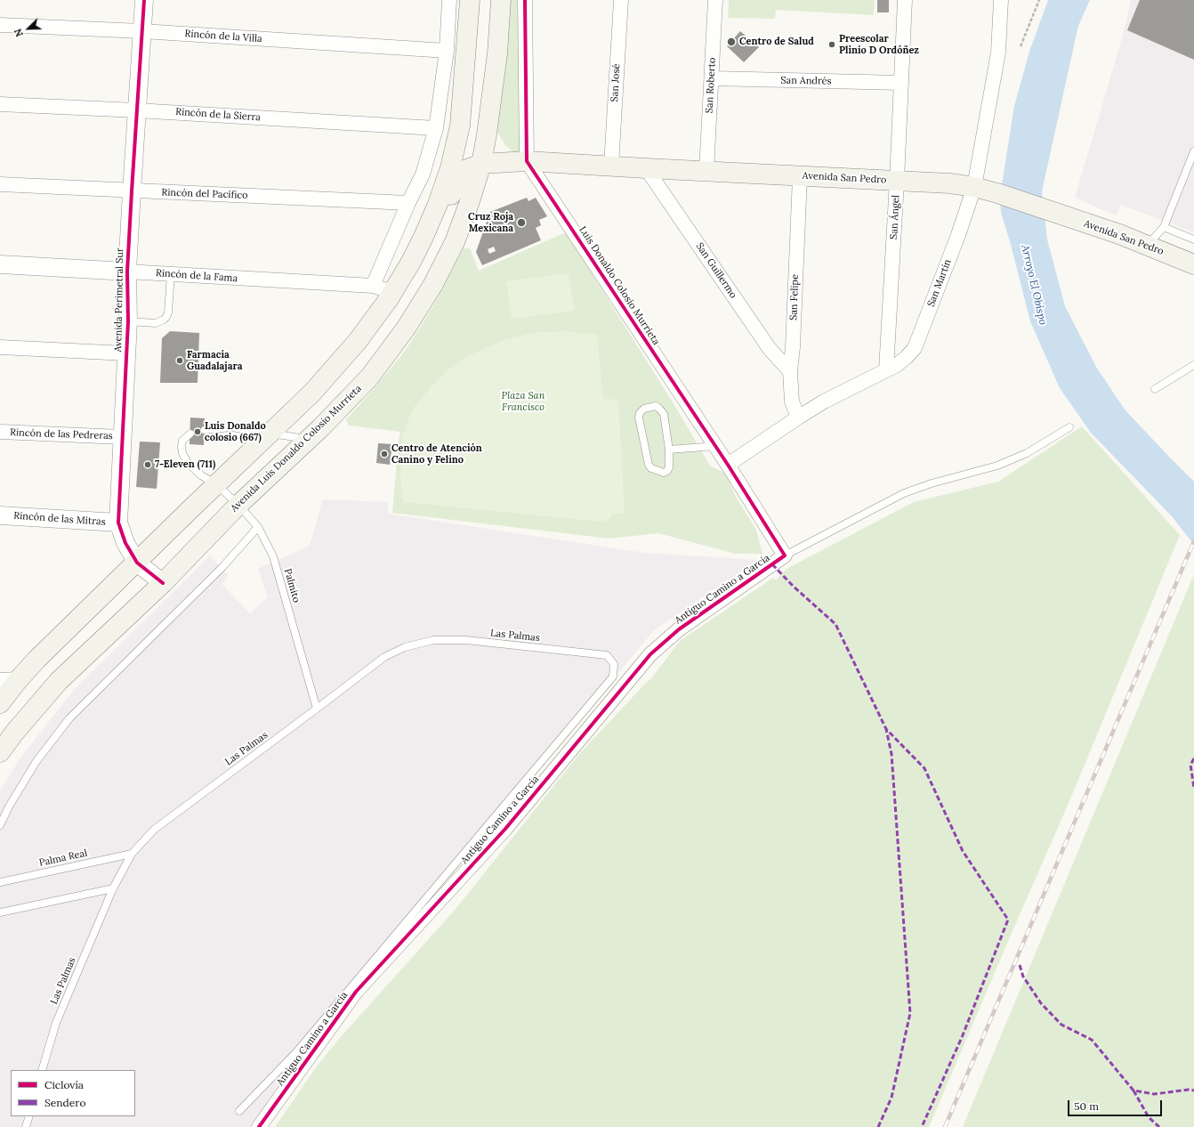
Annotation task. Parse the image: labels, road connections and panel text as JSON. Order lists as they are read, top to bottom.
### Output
{
  "streets": {
    "main road": ["Avenida San Pedro", "Avenida Luis Donaldo Colosio Murrieta"],
    "street": [
      "Rincón de la Villa",
      "San Andrés",
      "San José",
      "San Roberto",
      "Rincón de la Sierra",
      "Rincón del Pacífico",
      "San Ángel",
      "San Guillermo",
      "Rincón de la Fama",
      "San Martín",
      "Luis Donaldo Colosio Murrieta",
      "San Felipe",
      "Avenida Perimetral Sur",
      "Rincón de las Pedreras",
      "Rincón de las Mitras",
      "Antiguo Camino a García"
    ],
    "lane": ["Palmito", "Las Palmas", "Palma Real"]
  },
  "crossings": [
    ["Rincón de la Villa", "Avenida Perimetral Sur"],
    ["San Andrés", "San Roberto"],
    ["San Andrés", "San Ángel"],
    ["San José", "Avenida San Pedro"],
    ["San Roberto", "Avenida San Pedro"],
    ["Rincón de la Sierra", "Avenida Perimetral Sur"],
    ["Avenida San Pedro", "San Ángel"],
    ["Avenida San Pedro", "San Guillermo"],
    ["Avenida San Pedro", "San Martín"],
    ["Avenida San Pedro", "Luis Donaldo Colosio Murrieta"],
    ["Avenida San Pedro", "San Felipe"],
    ["Avenida San Pedro", "Avenida Luis Donaldo Colosio Murrieta"],
    ["Rincón del Pacífico", "Avenida Perimetral Sur"],
    ["San Ángel", "San Martín"],
    ["San Guillermo", "San Felipe"],
    ["Rincón de la Fama", "Avenida Perimetral Sur"],
    ["San Martín", "Luis Donaldo Colosio Murrieta"],
    ["San Martín", "San Felipe"],
    ["Luis Donaldo Colosio Murrieta", "Antiguo Camino a García"],
    ["Avenida Perimetral Sur", "Rincón de las Pedreras"],
    ["Avenida Perimetral Sur", "Avenida Luis Donaldo Colosio Murrieta"],
    ["Avenida Perimetral Sur", "Rincón de las Mitras"],
    ["Avenida Luis Donaldo Colosio Murrieta", "Palmito"],
    ["Palmito", "Las Palmas"],
    ["Las Palmas", "Palma Real"]
  ],
  "water": ["Arroyo El Obispo"],
  "parks": ["Plaza San Francisco"],
  "places": [
    "Centro de Salud",
    "Preescolar Plinio D Ordóñez",
    "Cruz Roja Mexicana",
    "Farmacia Guadalajara",
    "Luis Donaldo colosio (667)",
    "Centro de Atención Canino y Felino",
    "7-Eleven (711)"
  ],
  "legend": ["Ciclovía", "Sendero"],
  "scale_bar": "50 m",
  "north": "bottom left"
}
